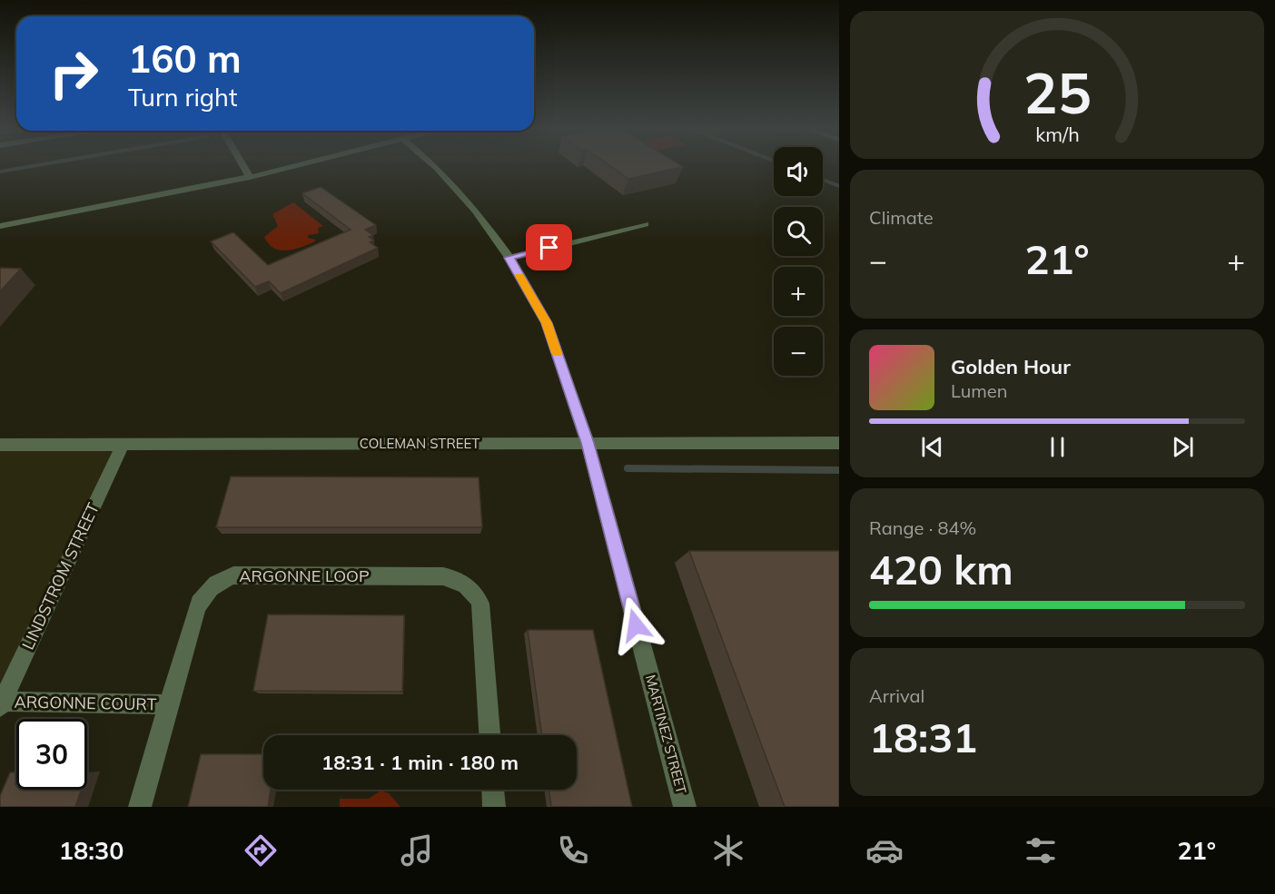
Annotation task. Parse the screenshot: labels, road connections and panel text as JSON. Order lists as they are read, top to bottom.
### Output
{
  "streets": {
    "street": [
      "COLEMAN STREET",
      "LINDSTROM STREET",
      "ARGONNE LOOP",
      "ARGONNE COURT",
      "MARTINEZ STREET"
    ]
  },
  "crossings": [
    ["COLEMAN STREET", "LINDSTROM STREET"],
    ["COLEMAN STREET", "MARTINEZ STREET"],
    ["LINDSTROM STREET", "ARGONNE COURT"],
    ["ARGONNE LOOP", "ARGONNE COURT"]
  ],
  "page": {
    "turn": ["160 m", "Turn right"],
    "map_buttons": ["+", "−"],
    "tile": [
      "Climate",
      ["Range · 84%", "420 km"],
      ["Arrival", "18:31"]
    ],
    "heat": ["−", "21°", "+"],
    "song": ["Golden Hour", "Lumen"],
    "limit": "30",
    "trip": "18:31 · 1 min · 180 m",
    "tabs": ["18:30", "21°"],
    "gauge": ["25", "km/h"]
  }
}
